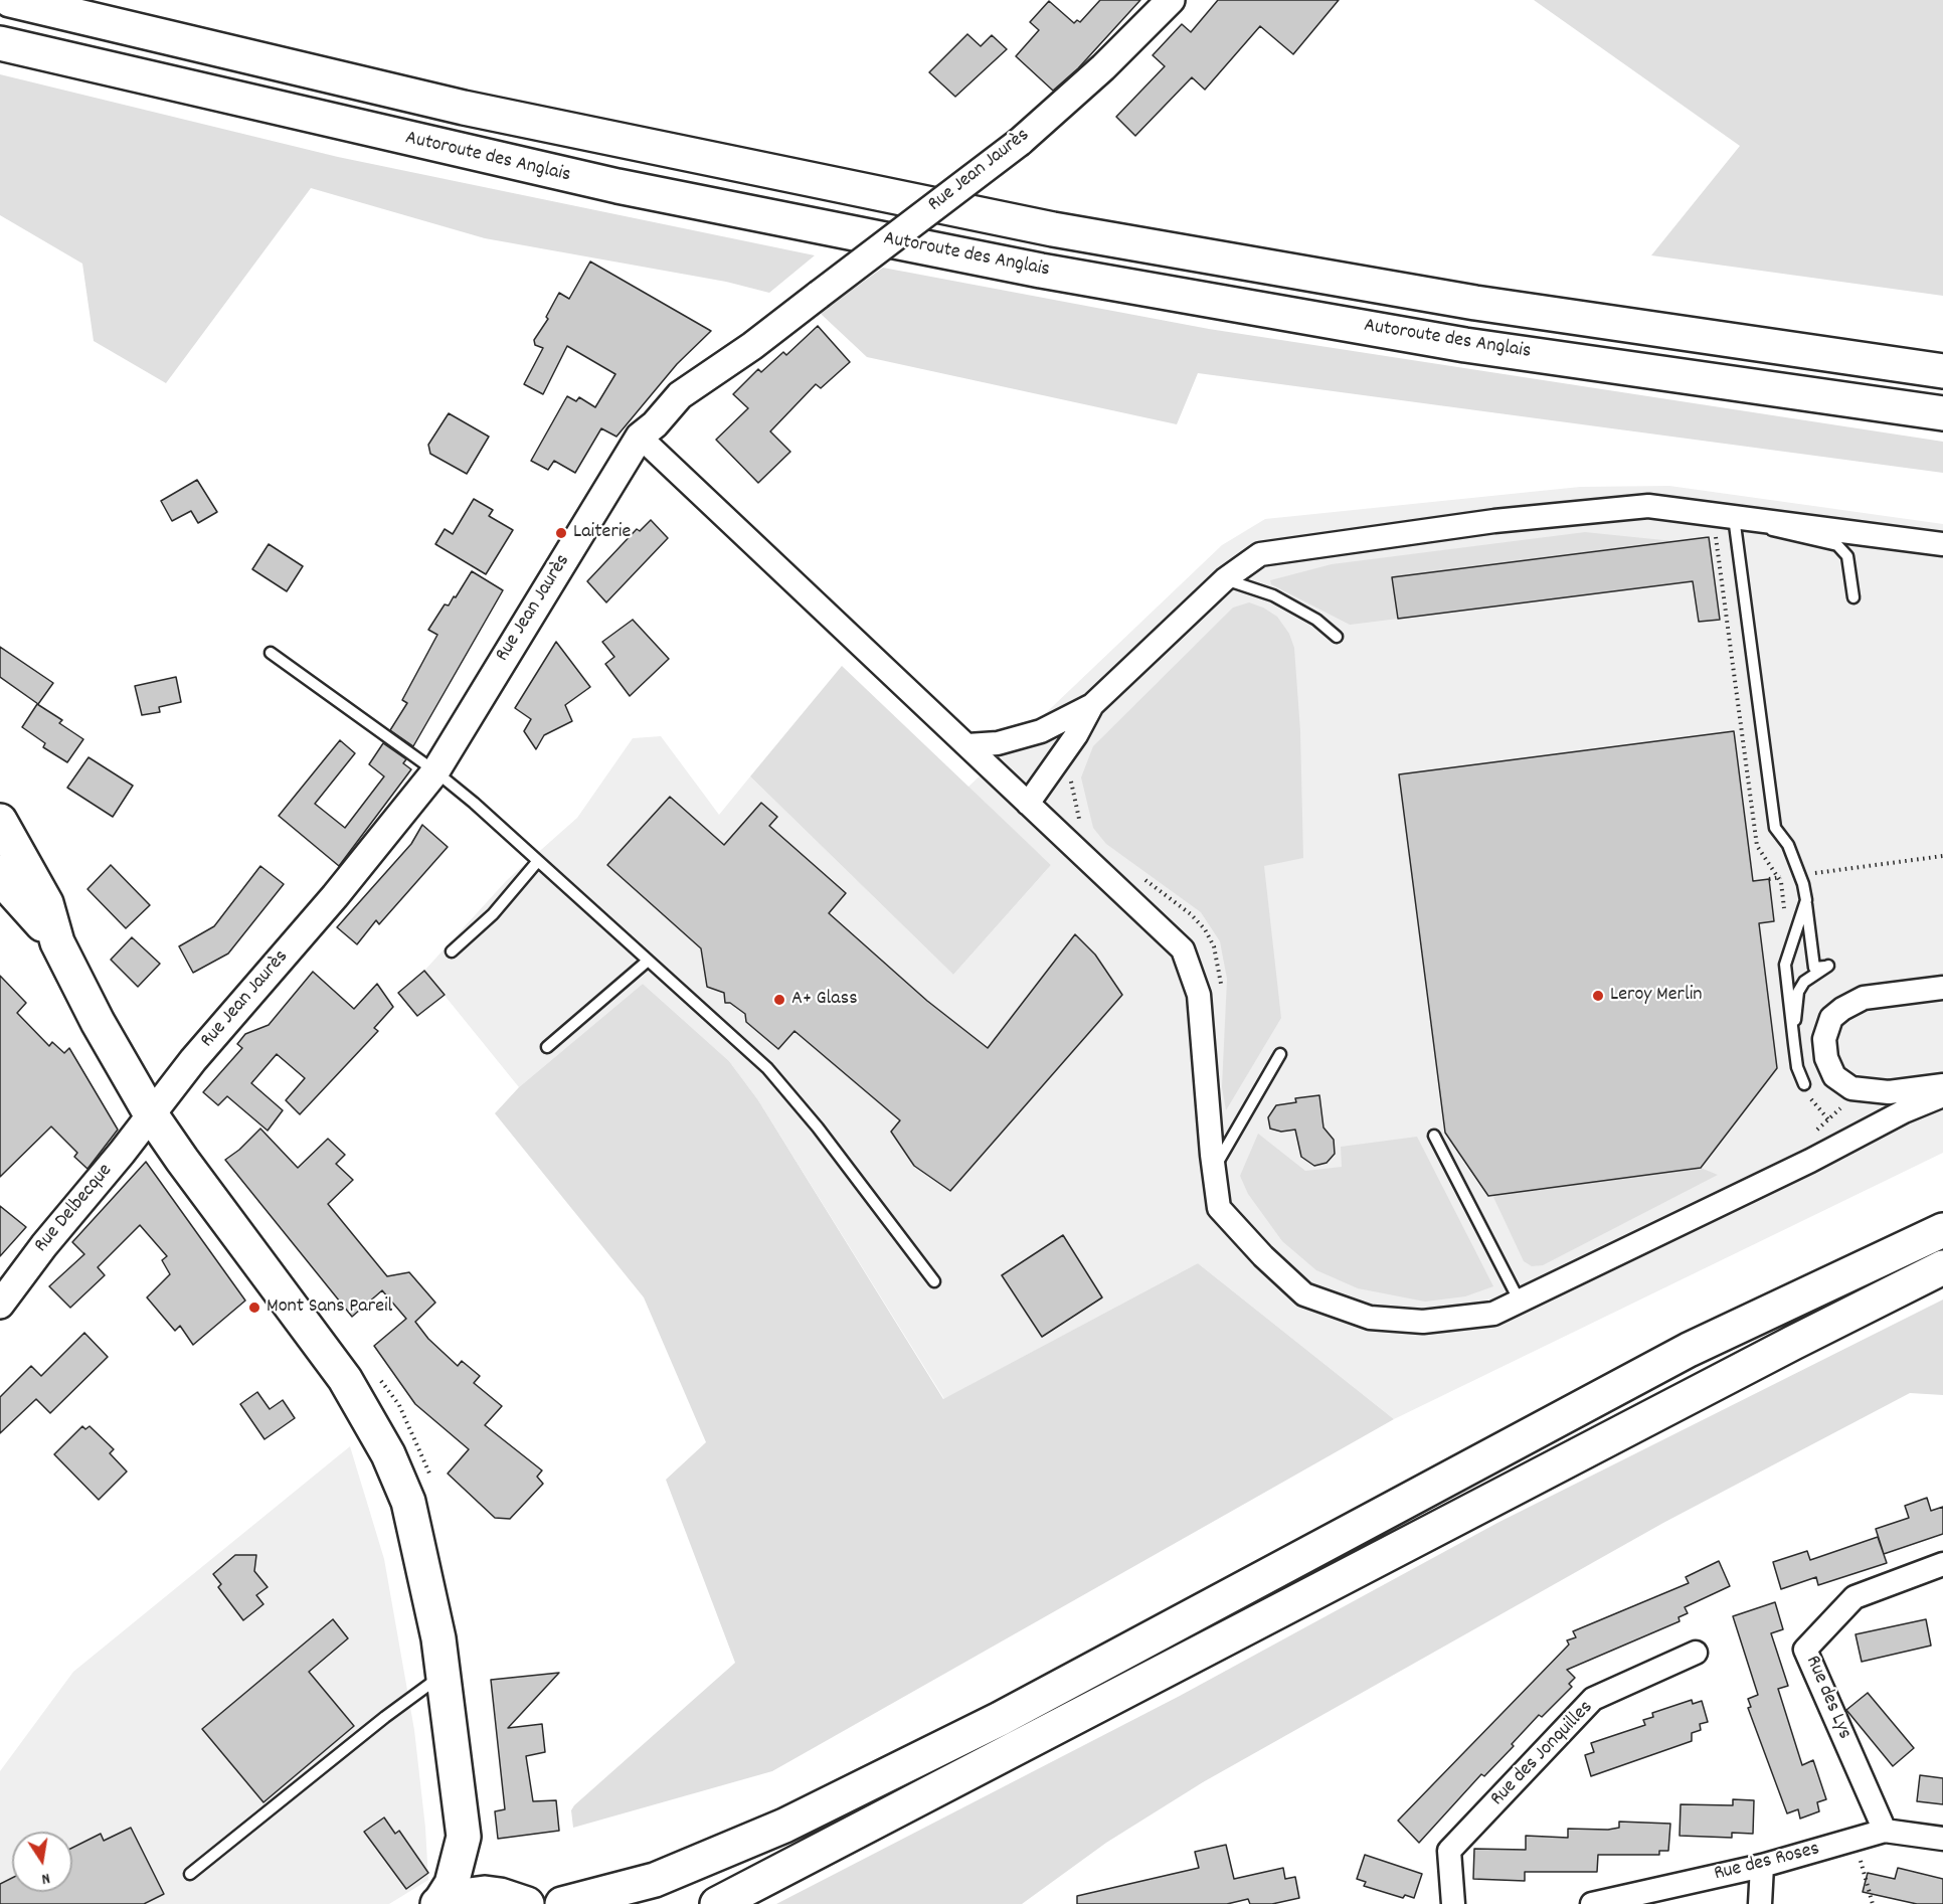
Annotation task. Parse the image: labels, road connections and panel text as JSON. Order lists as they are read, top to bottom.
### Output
{
  "streets": {
    "main road": ["Autoroute des Anglais"],
    "street": [
      "Rue Jean Jaurès",
      "Rue Delbecque",
      "Rue des Lys",
      "Rue des Jonquilles",
      "Rue des Roses"
    ]
  },
  "crossings": [
    ["Rue Jean Jaurès", "Rue Delbecque"],
    ["Rue des Lys", "Rue des Roses"]
  ],
  "places": [
    "Laiterie",
    "Leroy Merlin",
    "A+ Glass",
    "Mont Sans Pareil"
  ],
  "north": "bottom"
}
